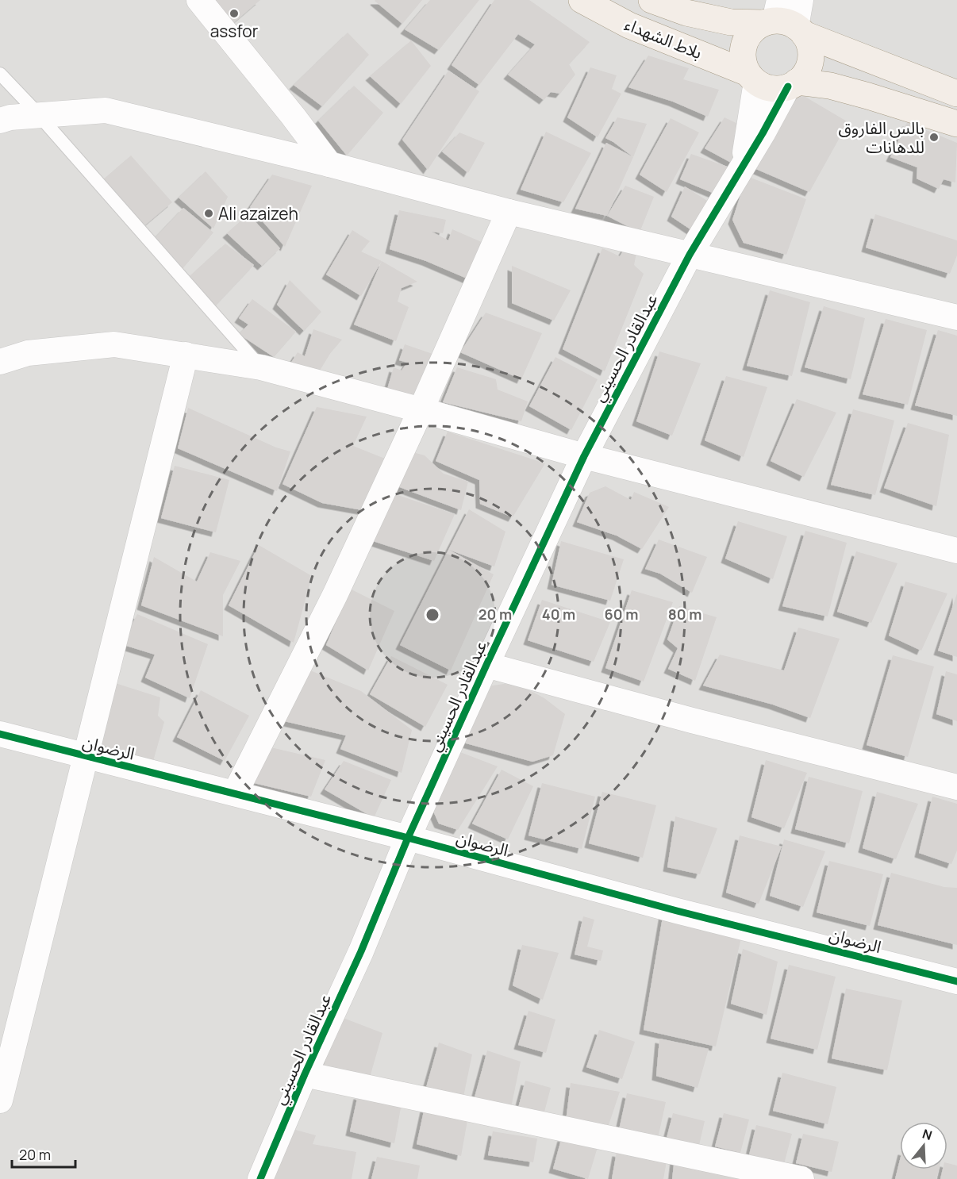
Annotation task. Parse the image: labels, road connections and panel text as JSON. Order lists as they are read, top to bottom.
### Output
{
  "streets": {
    "main road": ["بلاط الشهداء"],
    "street": ["عبدالقادر الحسيني", "الرضوان"]
  },
  "crossings": [
    ["بلاط الشهداء", "عبدالقادر الحسيني"],
    ["عبدالقادر الحسيني", "الرضوان"]
  ],
  "places": ["assfor", "بالس الفاروق للدهانات", "Ali azaizeh"],
  "scale_bar": "20 m",
  "north": "top",
  "rings": [
    "20 m",
    "40 m",
    "60 m",
    "80 m"
  ]
}
